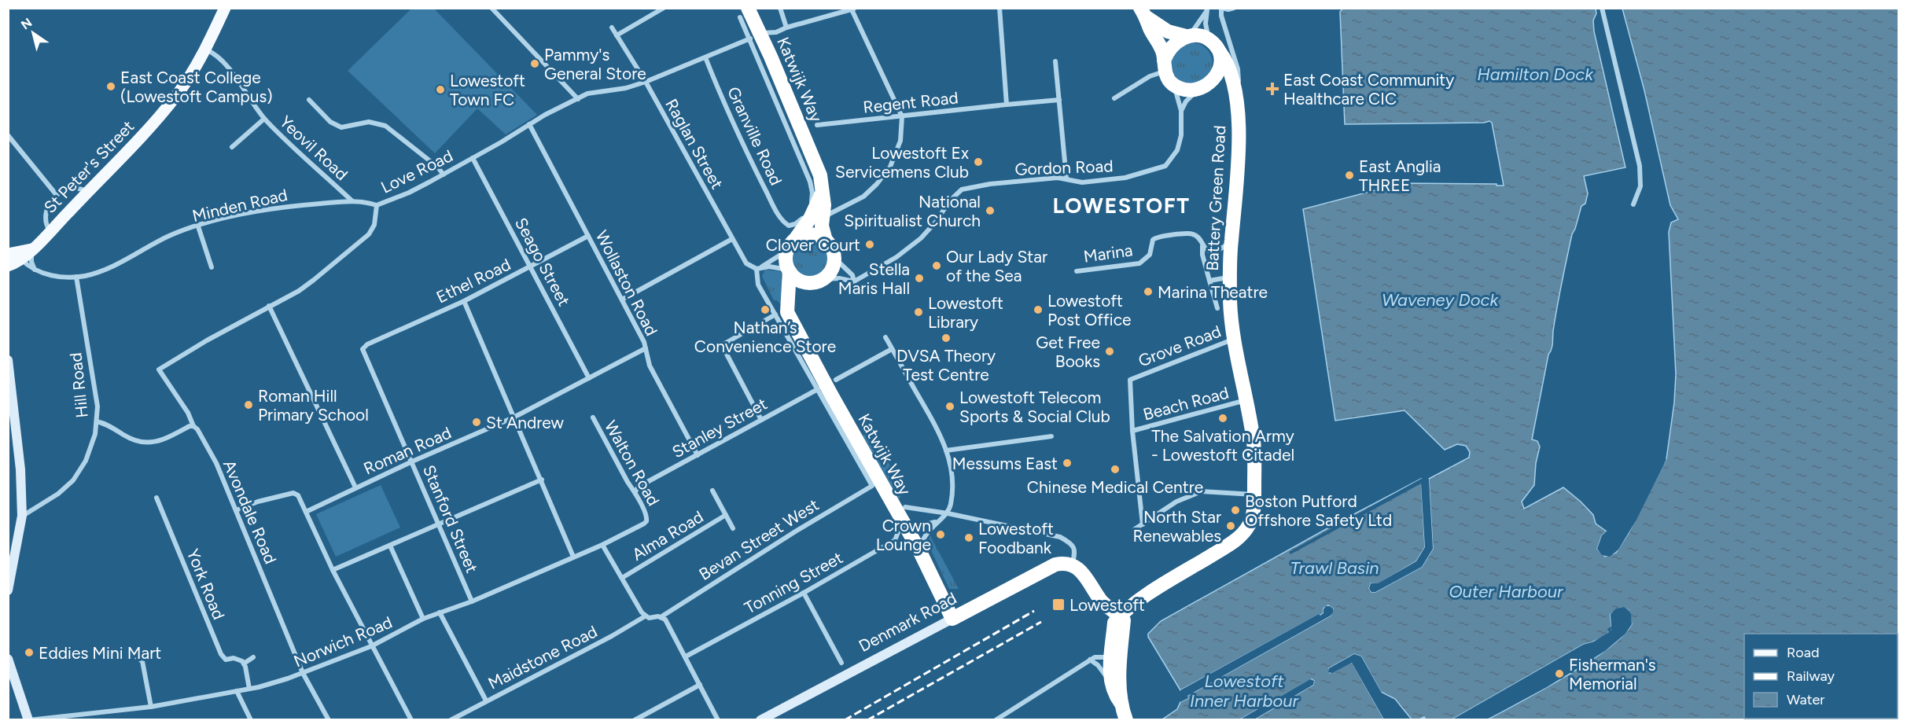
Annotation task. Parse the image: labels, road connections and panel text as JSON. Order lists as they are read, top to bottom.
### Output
{
  "streets": {
    "highway": ["Katwijk Way", "Battery Green Road", "Denmark Road"],
    "main road": ["St Peter's Street"],
    "street": [
      "Regent Road",
      "Granville Road",
      "Raglan Street",
      "Yeovil Road",
      "Gordon Road",
      "Love Road",
      "Minden Road",
      "Marina",
      "Seago Street",
      "Ethel Road",
      "Wollaston Road",
      "Grove Road",
      "Hill Road",
      "Beach Road",
      "Stanley Street",
      "Roman Road",
      "Walton Road",
      "Avondale Road",
      "Stanford Street",
      "Alma Road",
      "Bevan Street West",
      "Tonning Street",
      "York Road",
      "Norwich Road",
      "Maidstone Road"
    ]
  },
  "crossings": [
    ["Katwijk Way", "Granville Road"],
    ["Katwijk Way", "Love Road"],
    ["Katwijk Way", "Tonning Street"],
    ["Katwijk Way", "Denmark Road"],
    ["Granville Road", "Love Road"],
    ["Raglan Street", "Love Road"],
    ["Yeovil Road", "St Peter's Street"],
    ["Yeovil Road", "Minden Road"],
    ["St Peter's Street", "Minden Road"],
    ["Gordon Road", "Battery Green Road"],
    ["Love Road", "Minden Road"],
    ["Love Road", "Seago Street"],
    ["Love Road", "Wollaston Road"],
    ["Love Road", "Avondale Road"],
    ["Battery Green Road", "Grove Road"],
    ["Battery Green Road", "Beach Road"],
    ["Minden Road", "Hill Road"],
    ["Seago Street", "Ethel Road"],
    ["Seago Street", "Roman Road"],
    ["Ethel Road", "Wollaston Road"],
    ["Ethel Road", "Stanford Street"],
    ["Wollaston Road", "Stanley Street"],
    ["Wollaston Road", "Roman Road"],
    ["Grove Road", "Beach Road"],
    ["Stanley Street", "Walton Road"],
    ["Stanley Street", "Bevan Street West"],
    ["Roman Road", "Stanford Street"],
    ["Walton Road", "Norwich Road"],
    ["Avondale Road", "Norwich Road"],
    ["Stanford Street", "Norwich Road"]
  ],
  "districts": ["LOWESTOFT"],
  "water": [
    "Hamilton Dock",
    "Waveney Dock",
    "Trawl Basin",
    "Outer Harbour",
    "Lowestoft Inner Harbour"
  ],
  "places": {
    "other": [
      "Pammy's General Store",
      "East Coast College (Lowestoft Campus)",
      "Lowestoft Town FC",
      "Lowestoft Ex Servicemens Club",
      "East Anglia THREE",
      "National Spiritualist Church",
      "Clover Court",
      "Our Lady Star of the Sea",
      "Stella Maris Hall",
      "Marina Theatre",
      "Nathan’s Convenience Store",
      "Lowestoft Post Office",
      "Lowestoft Library",
      "DVSA Theory Test Centre",
      "Get Free Books",
      "Roman Hill Primary School",
      "Lowestoft Telecom Sports & Social Club",
      "The Salvation Army - Lowestoft Citadel",
      "St Andrew",
      "Messums East",
      "Chinese Medical Centre",
      "Boston Putford Offshore Safety Ltd",
      "North Star Renewables",
      "Crown Lounge",
      "Lowestoft Foodbank",
      "Eddies Mini Mart",
      "Fisherman's Memorial"
    ],
    "health": ["East Coast Community Healthcare CIC"],
    "transit": ["Lowestoft"]
  },
  "legend": ["Road", "Railway", "Water"],
  "north": "top left"
}
